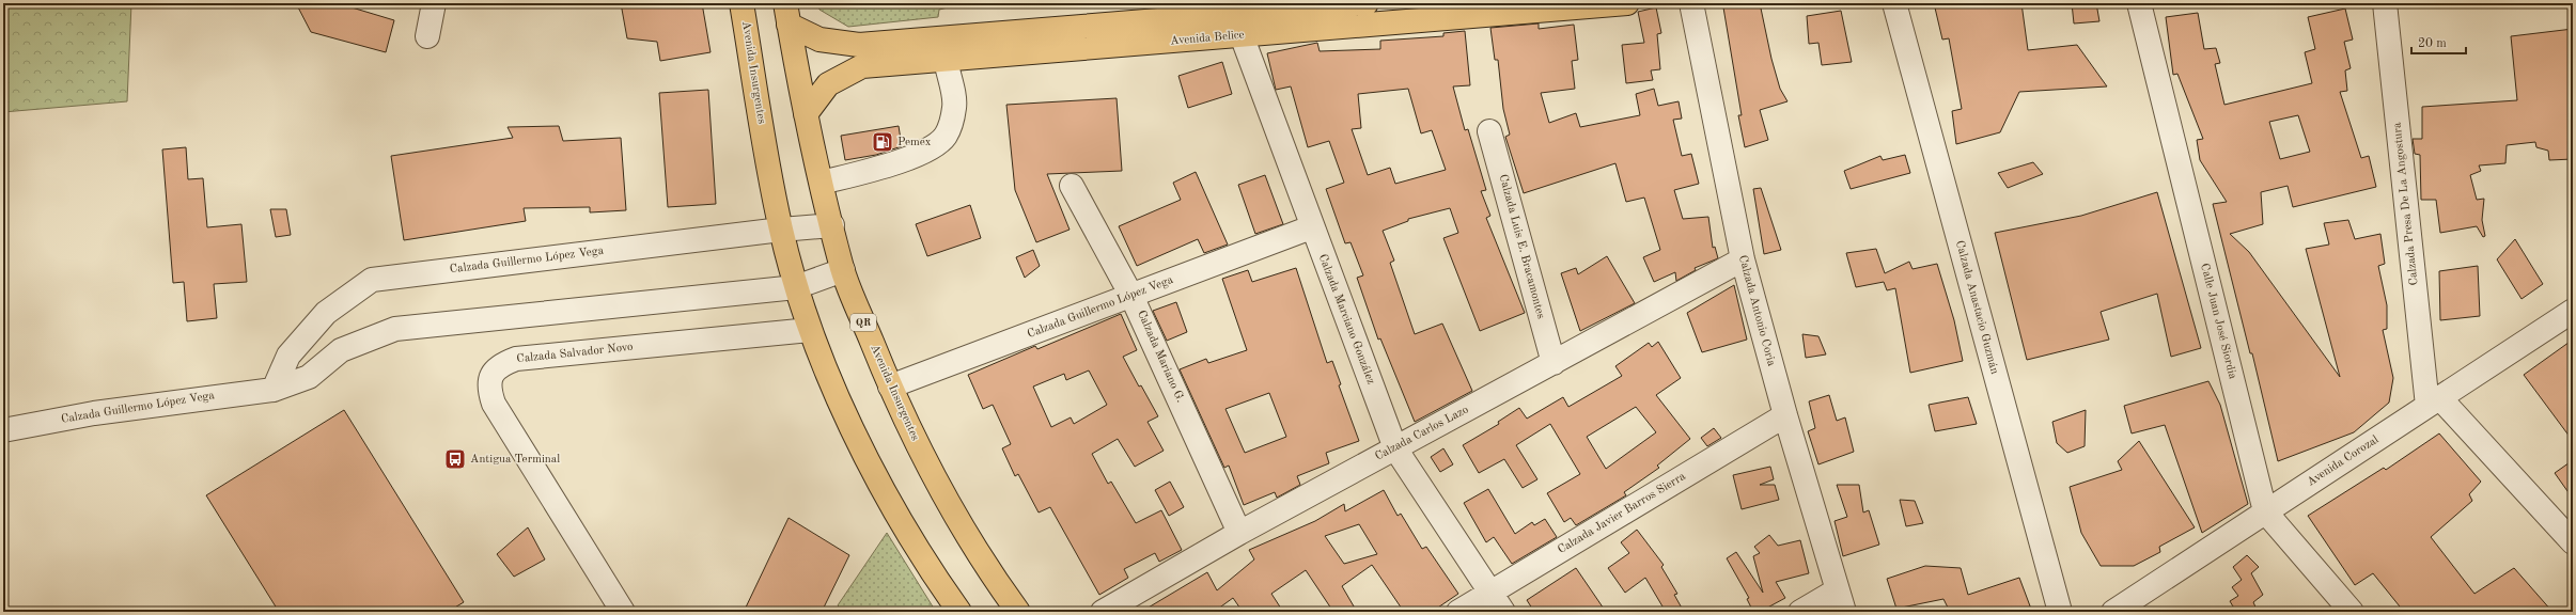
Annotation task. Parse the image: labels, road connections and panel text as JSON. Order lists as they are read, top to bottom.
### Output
{
  "streets": {
    "main road": ["Avenida Belice", "Avenida Insurgentes", "QR"],
    "street": [
      "Calzada Presa De La Angostura",
      "Calzada Luis E. Bracamontes",
      "Calzada Guillermo López Vega",
      "Calzada Anastacio Guzmán",
      "Calzada Antonio Coria",
      "Calzada Marciano González",
      "Calle Juan José Siordia",
      "Calzada Salvador Novo",
      "Calzada Mariano G.",
      "Calzada Carlos Lazo",
      "Avenida Corozal",
      "Calzada Javier Barros Sierra"
    ]
  },
  "crossings": [
    ["Avenida Belice", "Avenida Insurgentes"],
    ["Avenida Belice", "Calzada Marciano González"],
    ["Avenida Insurgentes", "Calzada Guillermo López Vega"],
    ["Avenida Insurgentes", "Calzada Salvador Novo"],
    ["Calzada Presa De La Angostura", "Avenida Corozal"],
    ["Calzada Luis E. Bracamontes", "Calzada Carlos Lazo"],
    ["Calzada Guillermo López Vega", "Calzada Marciano González"],
    ["Calzada Guillermo López Vega", "Calzada Mariano G."],
    ["Calzada Antonio Coria", "Calzada Carlos Lazo"],
    ["Calzada Antonio Coria", "Calzada Javier Barros Sierra"],
    ["Calzada Marciano González", "Calzada Carlos Lazo"],
    ["Calzada Marciano González", "Calzada Javier Barros Sierra"],
    ["Calle Juan José Siordia", "Avenida Corozal"],
    ["Calzada Mariano G.", "Calzada Carlos Lazo"]
  ],
  "places": {
    "fuel station": ["Pemex"],
    "bus stop": ["Antigua Terminal"]
  },
  "scale_bar": "20 m"
}
